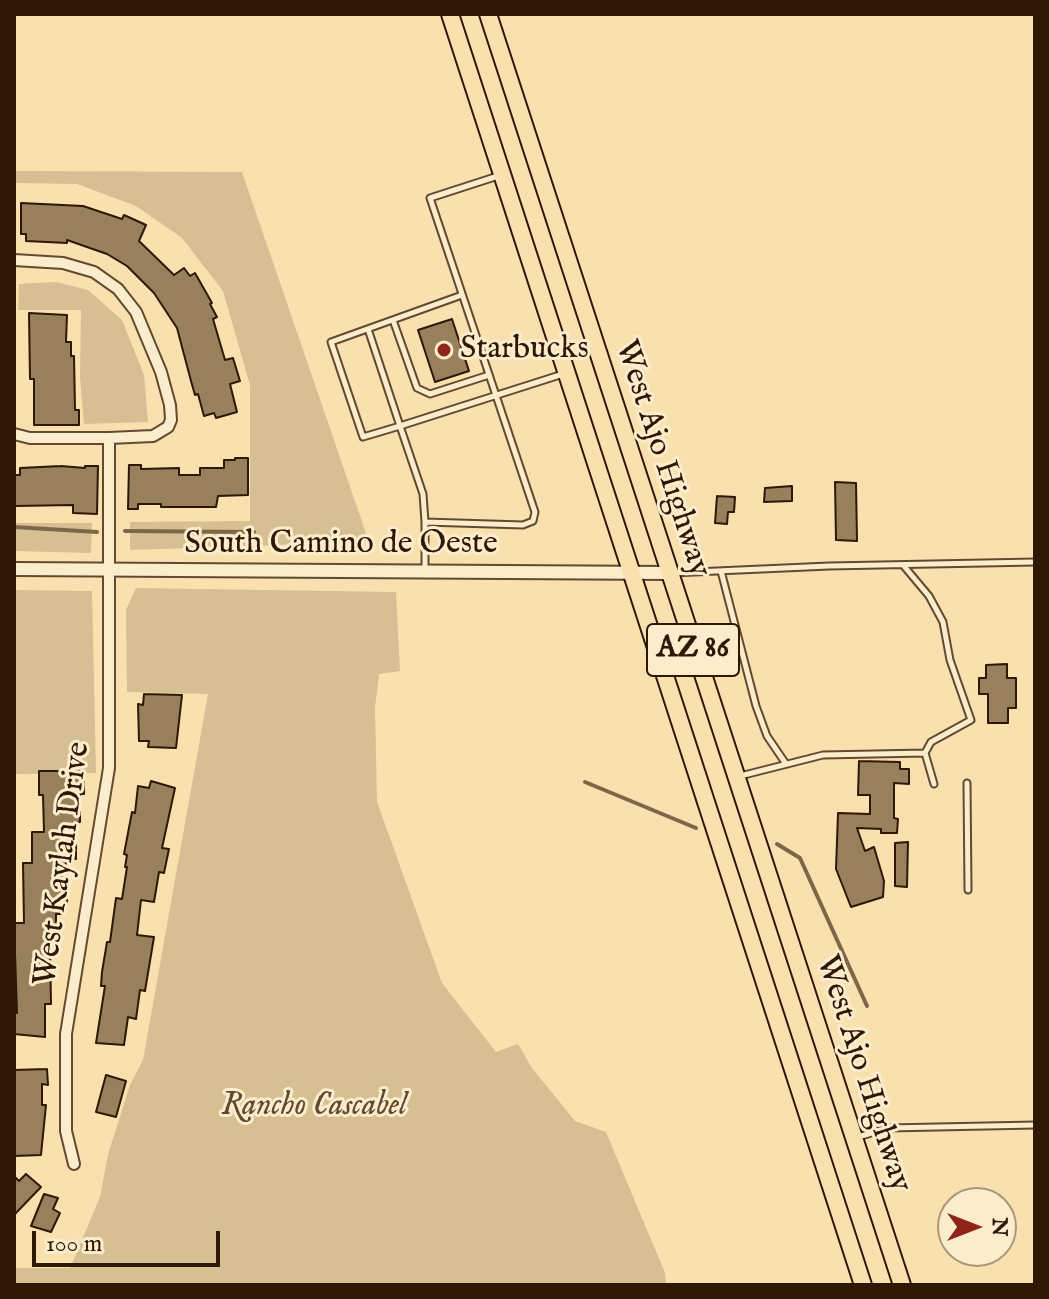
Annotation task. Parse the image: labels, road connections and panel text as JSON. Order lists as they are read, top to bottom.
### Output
{
  "streets": {
    "main road": ["West Ajo Highway", "AZ 86"],
    "street": ["South Camino de Oeste", "West Kaylah Drive"]
  },
  "crossings": [
    ["West Ajo Highway", "South Camino de Oeste"],
    ["South Camino de Oeste", "West Kaylah Drive"]
  ],
  "parks": ["Rancho Cascabel"],
  "places": ["Starbucks"],
  "scale_bar": "100 m",
  "north": "right"
}
